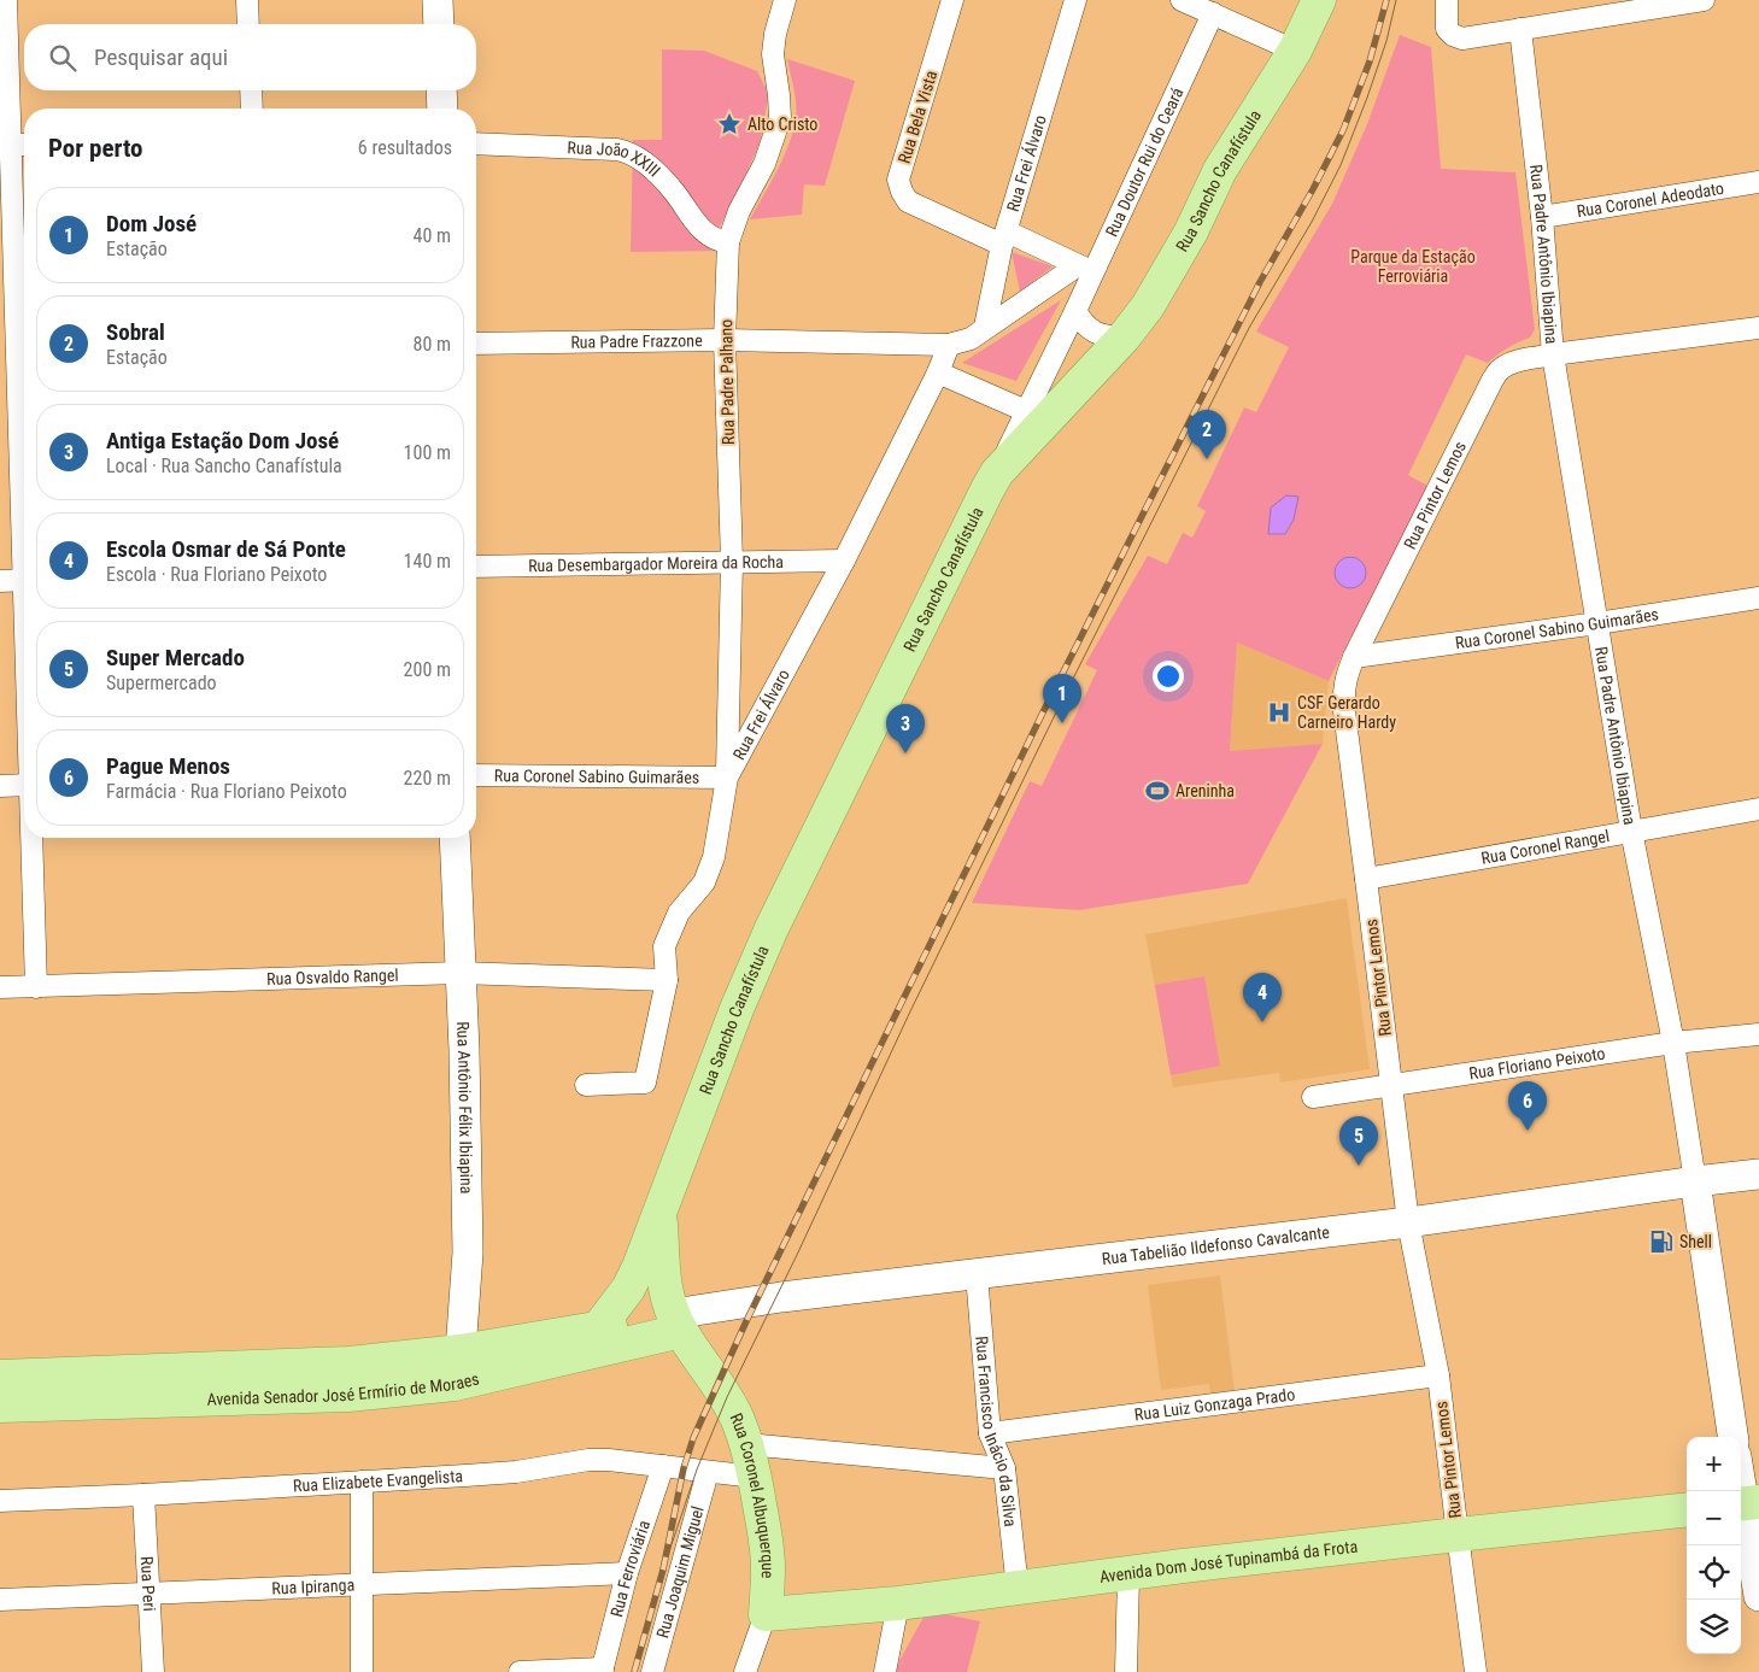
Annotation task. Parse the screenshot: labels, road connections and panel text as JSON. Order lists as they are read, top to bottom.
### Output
{
  "streets": {
    "main road": [
      "Rua Sancho Canafístula",
      "Rua Padre Antônio Ibiapina",
      "Rua Antônio Félix Ibiapina",
      "Rua Tabelião Ildefonso Cavalcante",
      "Avenida Senador José Ermírio de Moraes",
      "Rua Coronel Albuquerque",
      "Avenida Dom José Tupinambá da Frota"
    ],
    "street": [
      "Rua Bela Vista",
      "Rua Doutor Rui do Ceará",
      "Rua Frei Álvaro",
      "Rua João XXIII",
      "Rua Coronel Adeodato",
      "Rua Padre Frazzone",
      "Rua Padre Palhano",
      "Rua Pintor Lemos",
      "Rua Desembargador Moreira da Rocha",
      "Rua Coronel Sabino Guimarães",
      "Rua Coronel Rangel",
      "Rua Osvaldo Rangel",
      "Rua Floriano Peixoto",
      "Rua Luiz Gonzaga Prado",
      "Rua Francisco Inácio da Silva",
      "Rua Elizabete Evangelista",
      "Rua Ferroviária",
      "Rua Joaquim Miguel",
      "Rua Peri",
      "Rua Ipiranga"
    ]
  },
  "crossings": [
    ["Rua Bela Vista", "Rua Doutor Rui do Ceará"],
    ["Rua Bela Vista", "Rua Frei Álvaro"],
    ["Rua Doutor Rui do Ceará", "Rua Sancho Canafístula"],
    ["Rua Frei Álvaro", "Rua Padre Frazzone"],
    ["Rua Frei Álvaro", "Rua Padre Palhano"],
    ["Rua Frei Álvaro", "Rua Desembargador Moreira da Rocha"],
    ["Rua Frei Álvaro", "Rua Coronel Sabino Guimarães"],
    ["Rua Frei Álvaro", "Rua Osvaldo Rangel"],
    ["Rua João XXIII", "Rua Padre Palhano"],
    ["Rua Sancho Canafístula", "Avenida Senador José Ermírio de Moraes"],
    ["Rua Sancho Canafístula", "Rua Coronel Albuquerque"],
    ["Rua Coronel Adeodato", "Rua Padre Antônio Ibiapina"],
    ["Rua Padre Antônio Ibiapina", "Rua Pintor Lemos"],
    ["Rua Padre Antônio Ibiapina", "Rua Coronel Sabino Guimarães"],
    ["Rua Padre Antônio Ibiapina", "Rua Coronel Rangel"],
    ["Rua Padre Antônio Ibiapina", "Rua Floriano Peixoto"],
    ["Rua Padre Antônio Ibiapina", "Rua Tabelião Ildefonso Cavalcante"],
    ["Rua Padre Frazzone", "Rua Padre Palhano"],
    ["Rua Padre Palhano", "Rua Desembargador Moreira da Rocha"],
    ["Rua Padre Palhano", "Rua Coronel Sabino Guimarães"],
    ["Rua Pintor Lemos", "Rua Coronel Sabino Guimarães"],
    ["Rua Pintor Lemos", "Rua Coronel Rangel"],
    ["Rua Pintor Lemos", "Rua Floriano Peixoto"],
    ["Rua Pintor Lemos", "Rua Tabelião Ildefonso Cavalcante"],
    ["Rua Pintor Lemos", "Rua Luiz Gonzaga Prado"],
    ["Rua Pintor Lemos", "Avenida Dom José Tupinambá da Frota"],
    ["Rua Osvaldo Rangel", "Rua Antônio Félix Ibiapina"],
    ["Rua Antônio Félix Ibiapina", "Avenida Senador José Ermírio de Moraes"],
    ["Rua Tabelião Ildefonso Cavalcante", "Avenida Senador José Ermírio de Moraes"],
    ["Rua Tabelião Ildefonso Cavalcante", "Rua Francisco Inácio da Silva"],
    ["Rua Tabelião Ildefonso Cavalcante", "Rua Coronel Albuquerque"],
    ["Avenida Senador José Ermírio de Moraes", "Rua Coronel Albuquerque"],
    ["Rua Luiz Gonzaga Prado", "Rua Francisco Inácio da Silva"],
    ["Rua Francisco Inácio da Silva", "Avenida Dom José Tupinambá da Frota"],
    ["Rua Elizabete Evangelista", "Rua Coronel Albuquerque"],
    ["Rua Elizabete Evangelista", "Rua Ferroviária"],
    ["Rua Elizabete Evangelista", "Rua Joaquim Miguel"],
    ["Rua Elizabete Evangelista", "Rua Peri"],
    ["Rua Coronel Albuquerque", "Avenida Dom José Tupinambá da Frota"],
    ["Rua Ferroviária", "Rua Ipiranga"],
    ["Rua Peri", "Rua Ipiranga"]
  ],
  "parks": ["Parque da Estação Ferroviária"],
  "places": {
    "place": ["Alto Cristo"],
    "hospital": ["CSF Gerardo Carneiro Hardy"],
    "sports": ["Areninha"],
    "fuel station": ["Shell"]
  },
  "page": {
    "search": "Pesquisar aqui",
    "heading": ["Por perto", "6 resultados"],
    "list": [
      {
        "mark": "1",
        "name": "Dom José",
        "note": "Estação",
        "value": "40 m"
      },
      {
        "mark": "2",
        "name": "Sobral",
        "note": "Estação",
        "value": "80 m"
      },
      {
        "mark": "3",
        "name": "Antiga Estação Dom José",
        "note": "Local · Rua Sancho Canafístula",
        "value": "100 m"
      },
      {
        "mark": "4",
        "name": "Escola Osmar de Sá Ponte",
        "note": "Escola · Rua Floriano Peixoto",
        "value": "140 m"
      },
      {
        "mark": "5",
        "name": "Super Mercado",
        "note": "Supermercado",
        "value": "200 m"
      },
      {
        "mark": "6",
        "name": "Pague Menos",
        "note": "Farmácia · Rua Floriano Peixoto",
        "value": "220 m"
      }
    ],
    "pins": [
      "2",
      "1",
      "3",
      "4",
      "6",
      "5"
    ],
    "map_buttons": ["+", "−"]
  }
}
